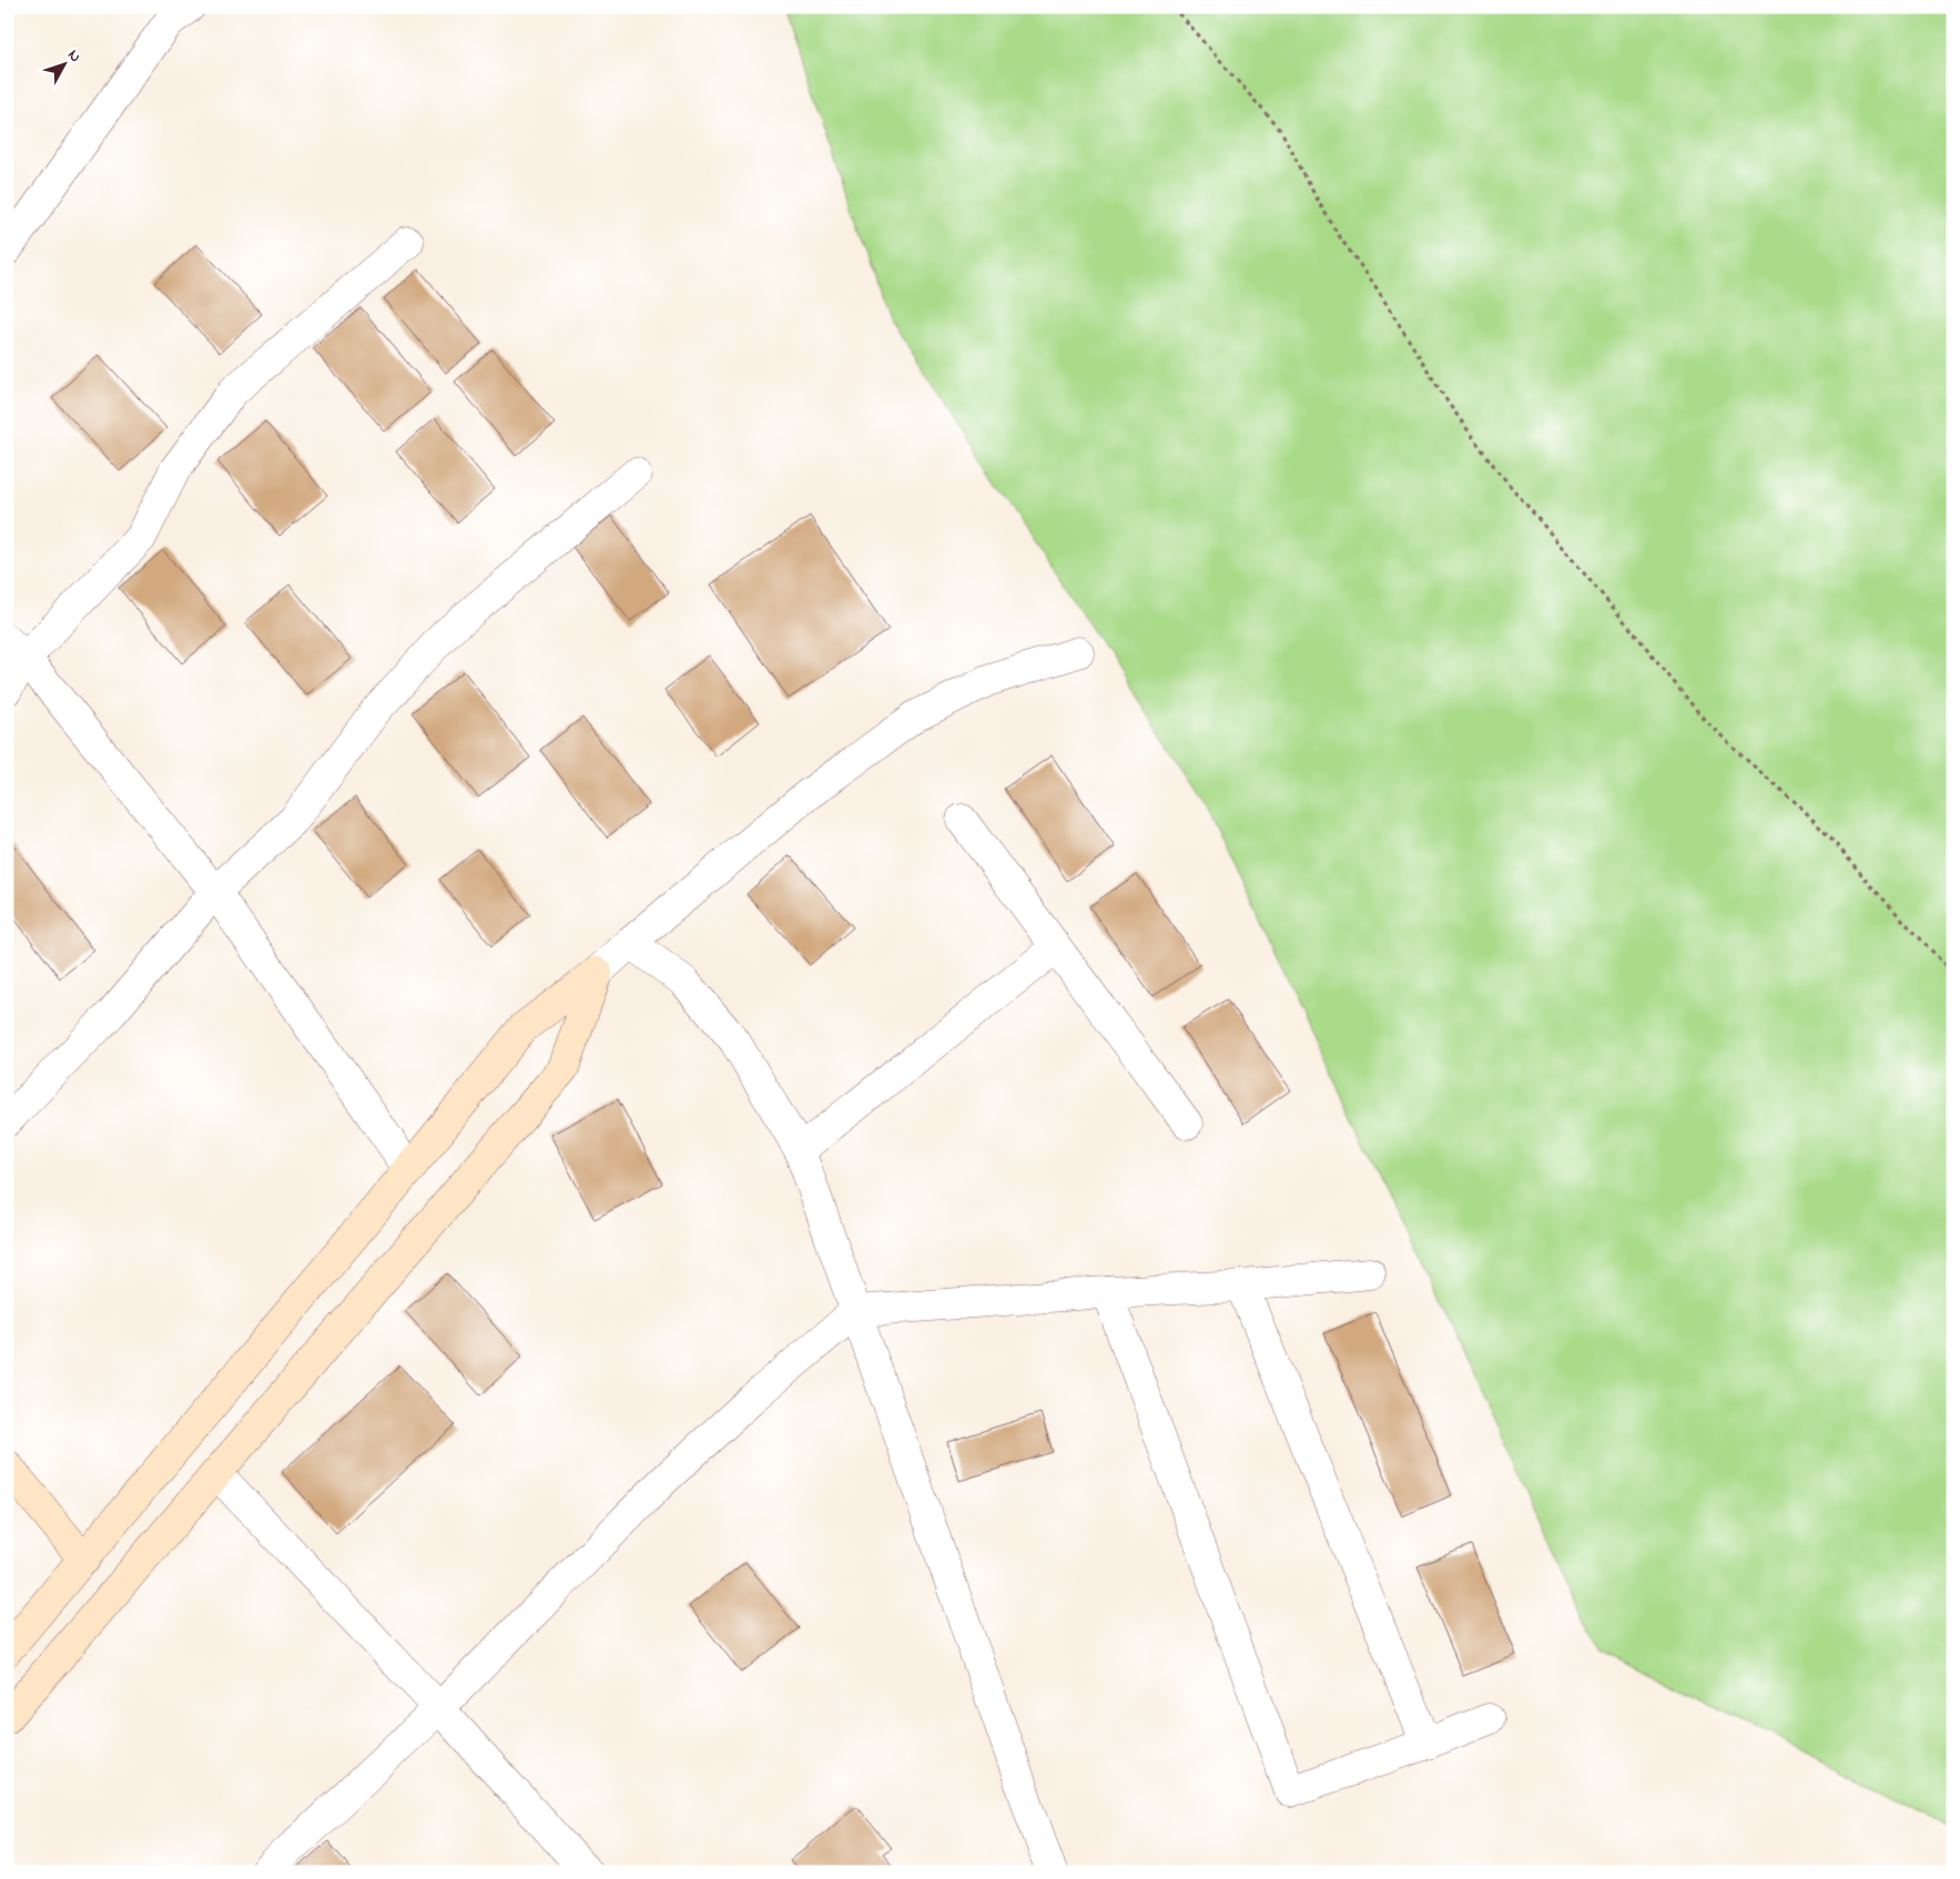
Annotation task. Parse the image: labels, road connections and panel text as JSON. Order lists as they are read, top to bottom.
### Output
{
  "north": "top right"
}
